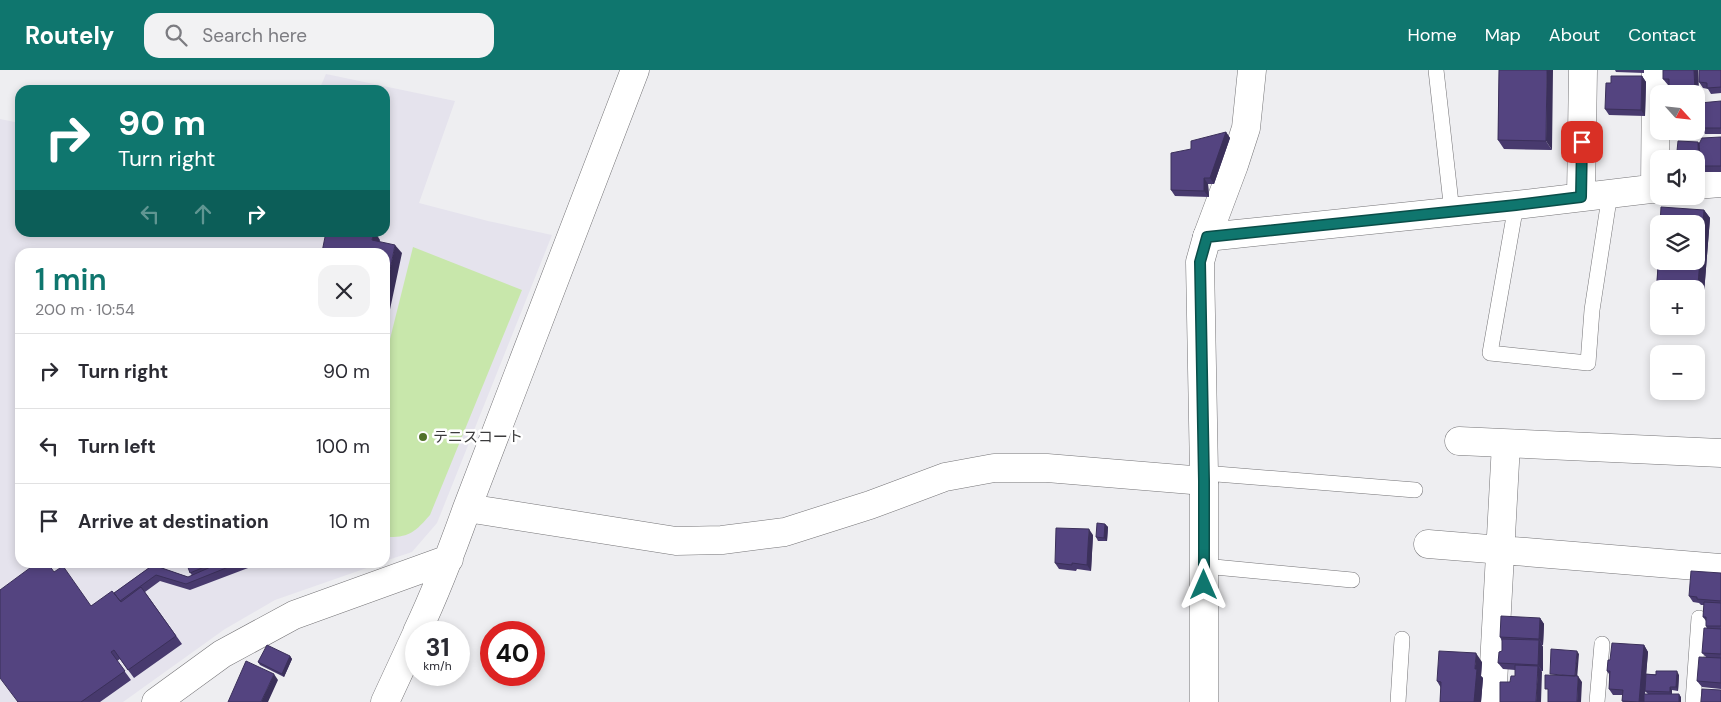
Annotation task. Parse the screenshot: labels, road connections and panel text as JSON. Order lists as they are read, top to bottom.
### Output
{
  "places": ["テニスコート"],
  "north": "bottom right",
  "page": {
    "header": "Routely",
    "search": "Search here",
    "nav": [
      "Home",
      "Map",
      "About",
      "Contact"
    ],
    "map_buttons": ["+", "−"],
    "turn": ["90 m", "Turn right"],
    "heading": ["1 min", "200 m · 10:54"],
    "list": [
      {
        "name": "Turn right",
        "value": "90 m"
      },
      {
        "name": "Turn left",
        "value": "100 m"
      },
      {
        "name": "Arrive at destination",
        "value": "10 m"
      }
    ],
    "speed": "31 km/h",
    "limit": "40"
  }
}
